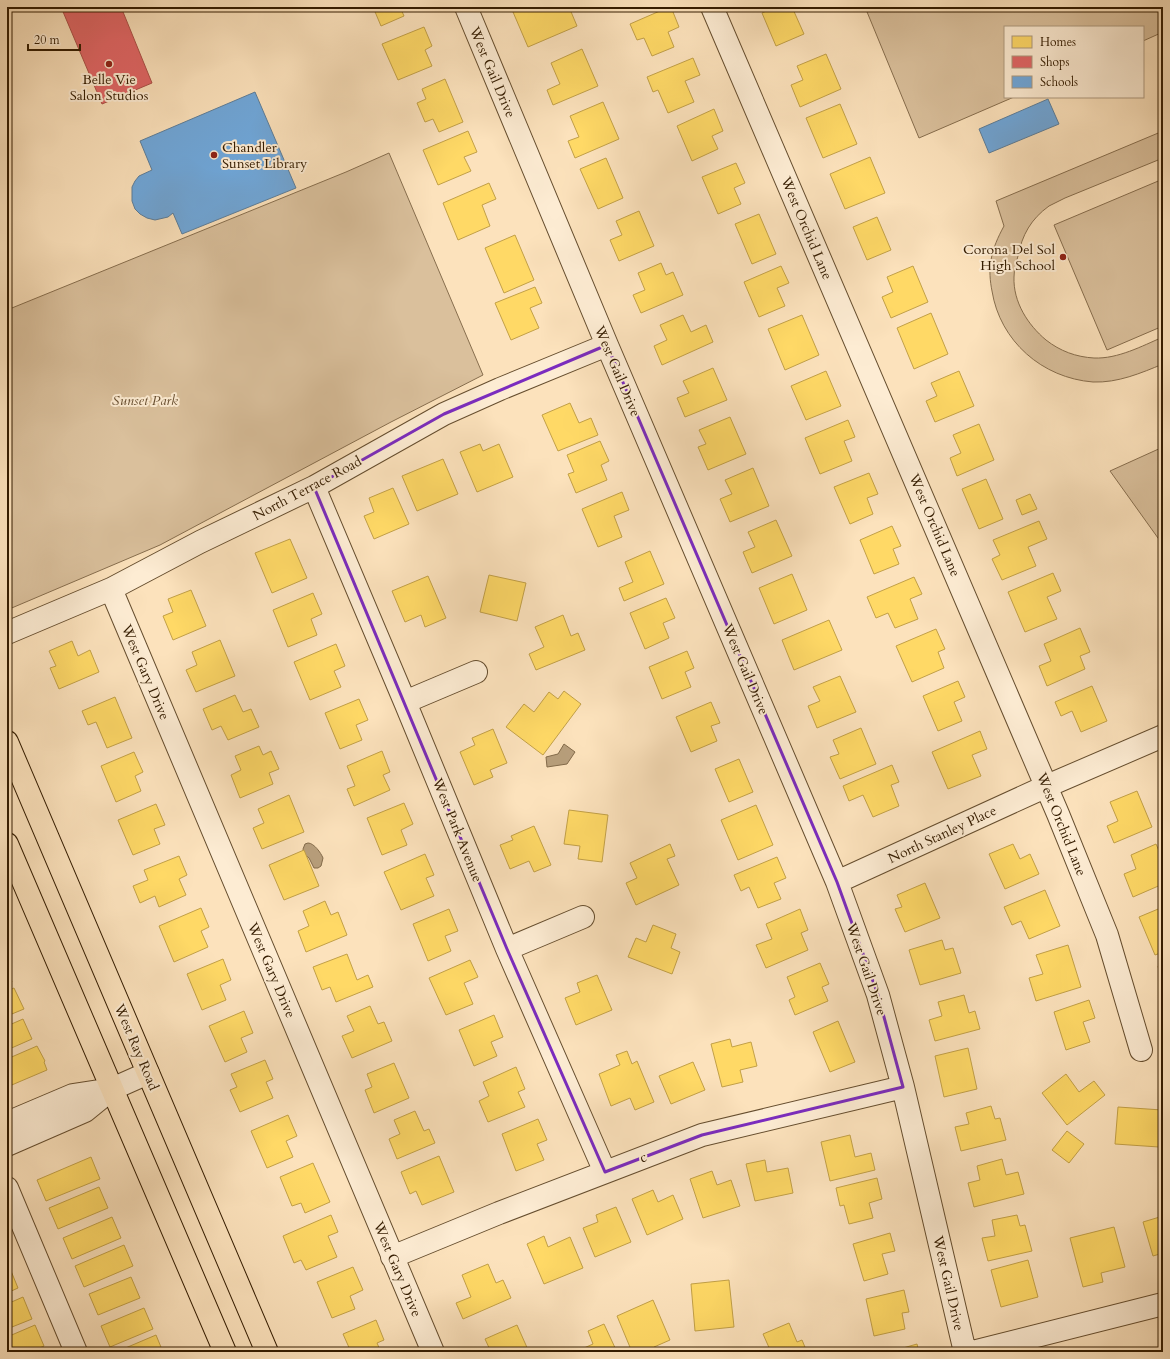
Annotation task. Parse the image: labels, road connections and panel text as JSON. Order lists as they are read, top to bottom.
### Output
{
  "streets": {
    "main road": ["West Ray Road"],
    "street": [
      "West Gail Drive",
      "West Orchid Lane",
      "North Terrace Road",
      "West Gary Drive",
      "West Park Avenue",
      "North Stanley Place",
      "c"
    ]
  },
  "crossings": [
    ["West Gail Drive", "North Terrace Road"],
    ["West Gail Drive", "North Stanley Place"],
    ["West Gail Drive", "c"],
    ["West Orchid Lane", "North Stanley Place"],
    ["North Terrace Road", "West Gary Drive"],
    ["North Terrace Road", "West Park Avenue"],
    ["West Gary Drive", "c"],
    ["West Park Avenue", "c"]
  ],
  "parks": ["Sunset Park"],
  "places": ["Belle Vie Salon Studios", "Chandler Sunset Library", "Corona Del Sol High School"],
  "legend": ["Homes", "Shops", "Schools"],
  "scale_bar": "20 m"
}
